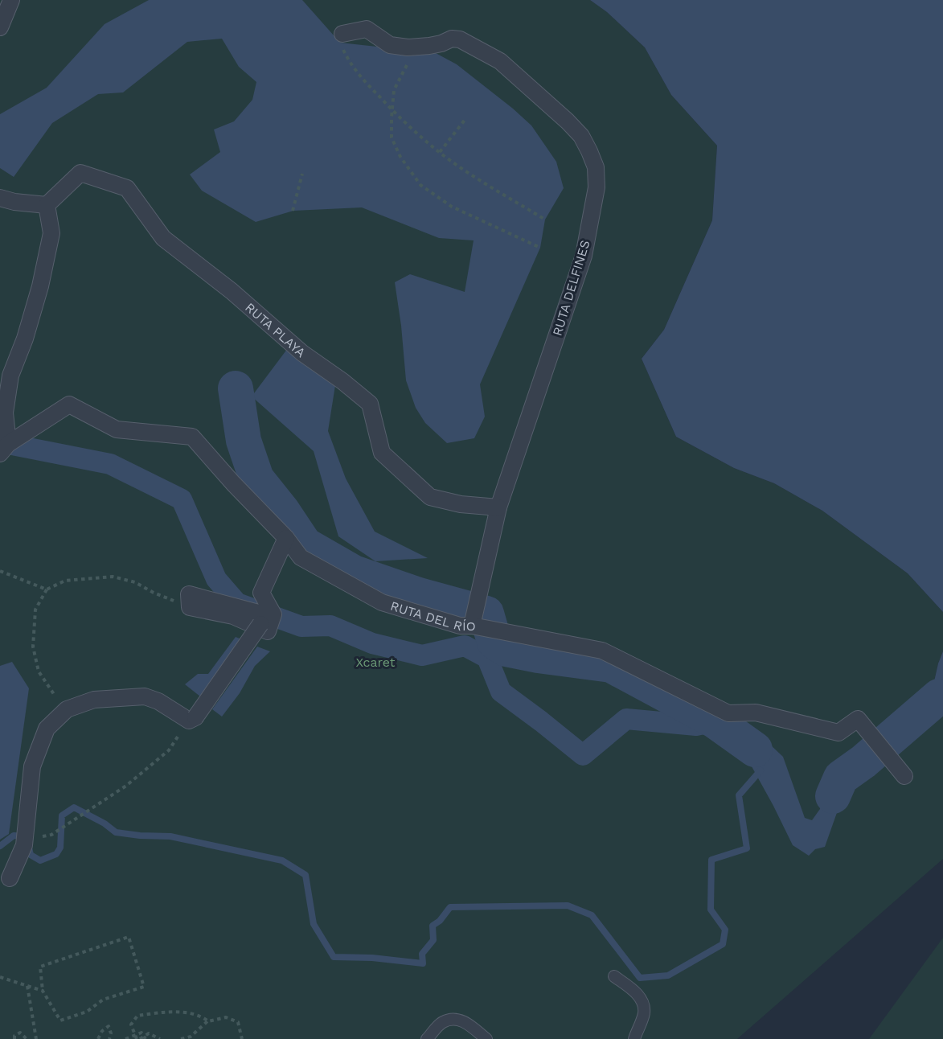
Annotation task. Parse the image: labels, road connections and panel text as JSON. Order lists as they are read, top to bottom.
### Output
{
  "streets": {
    "street": ["RUTA DELFINES", "RUTA PLAYA", "RUTA DEL RÍO"]
  },
  "crossings": [
    ["RUTA DELFINES", "RUTA PLAYA"],
    ["RUTA DELFINES", "RUTA DEL RÍO"]
  ],
  "parks": ["Xcaret"]
}
